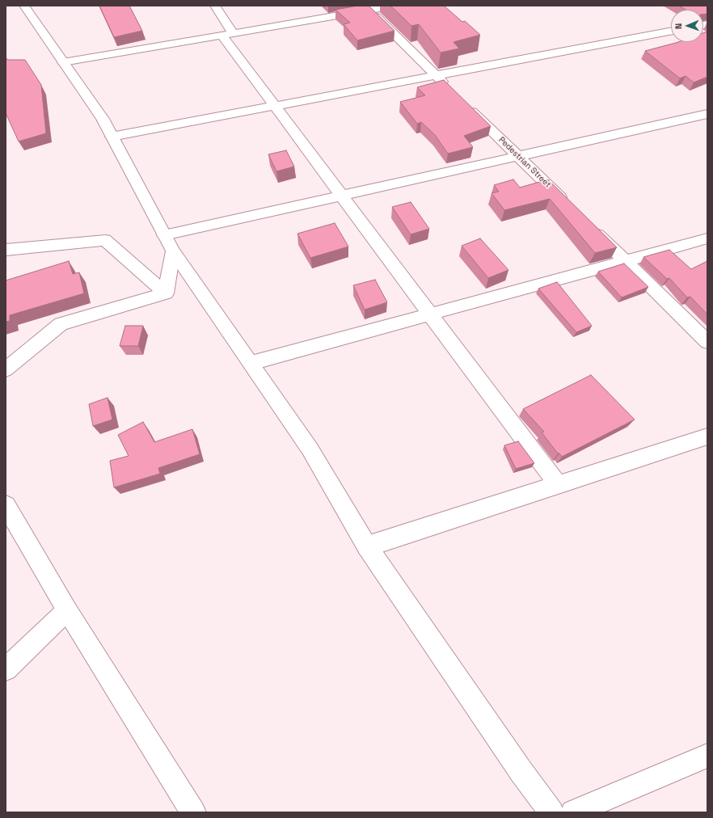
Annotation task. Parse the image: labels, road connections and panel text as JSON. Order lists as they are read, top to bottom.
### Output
{
  "streets": {
    "street": ["Pedestrian Street"]
  },
  "north": "left"
}
